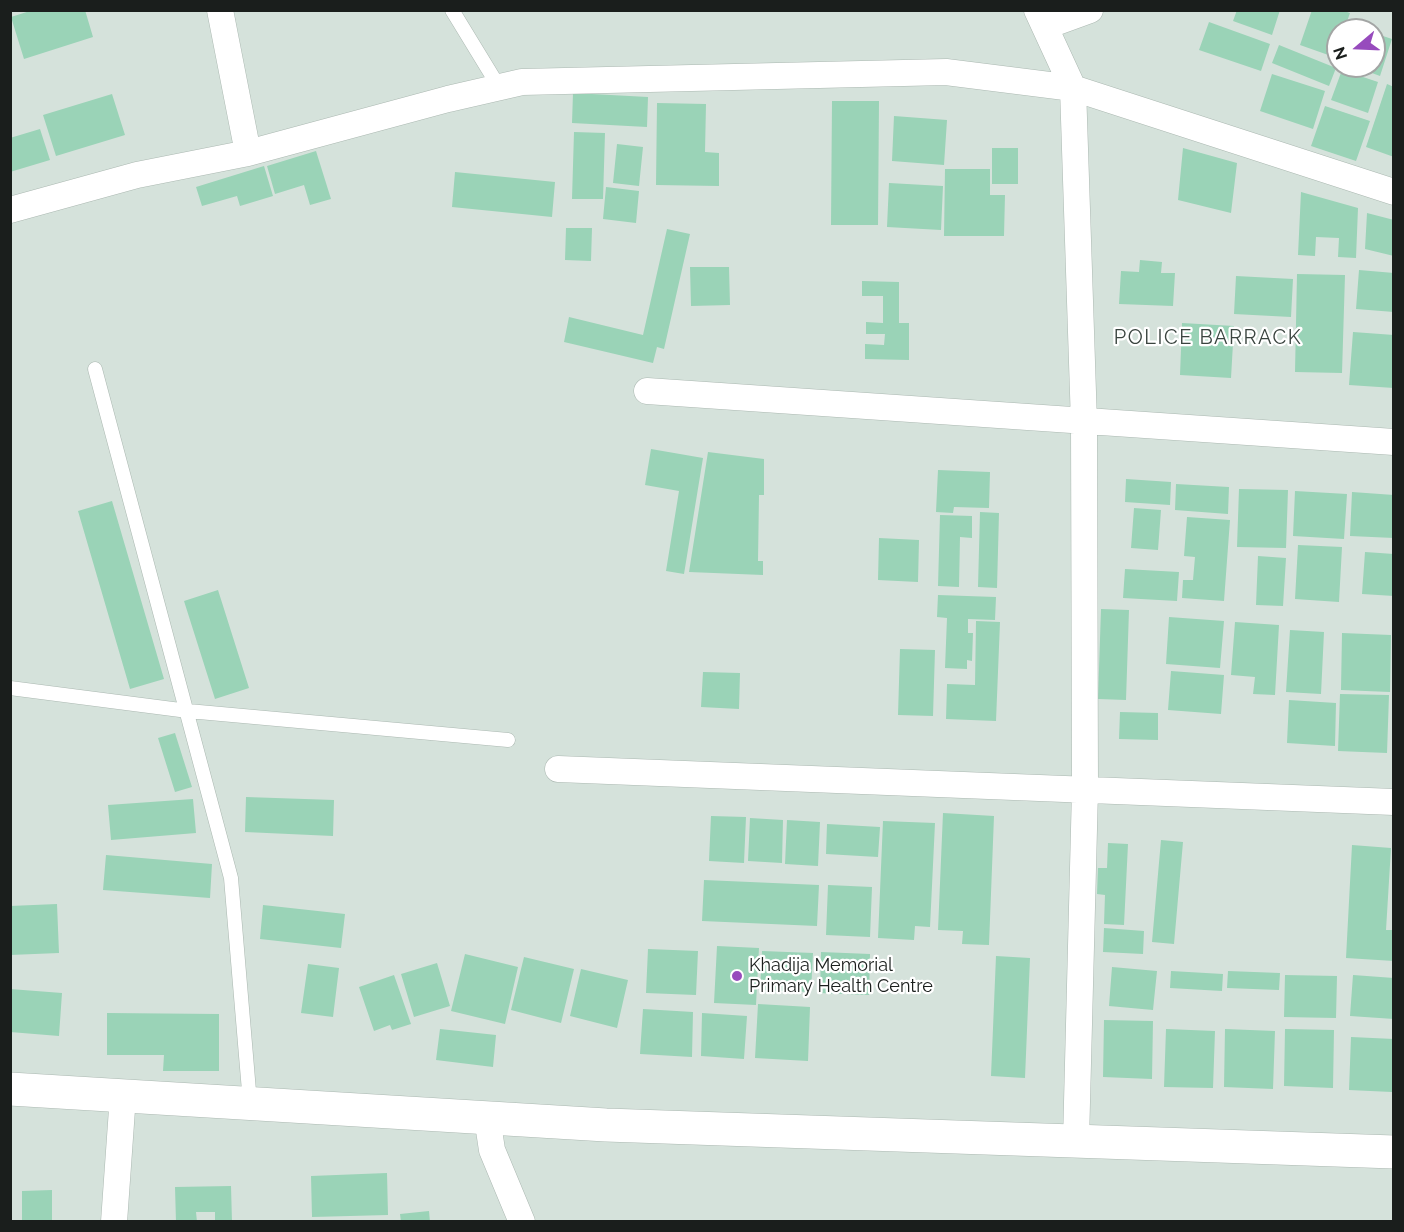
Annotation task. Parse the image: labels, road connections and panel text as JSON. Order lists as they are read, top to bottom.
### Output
{
  "districts": ["POLICE BARRACK"],
  "places": ["Khadija Memorial Primary Health Centre"],
  "north": "left"
}
